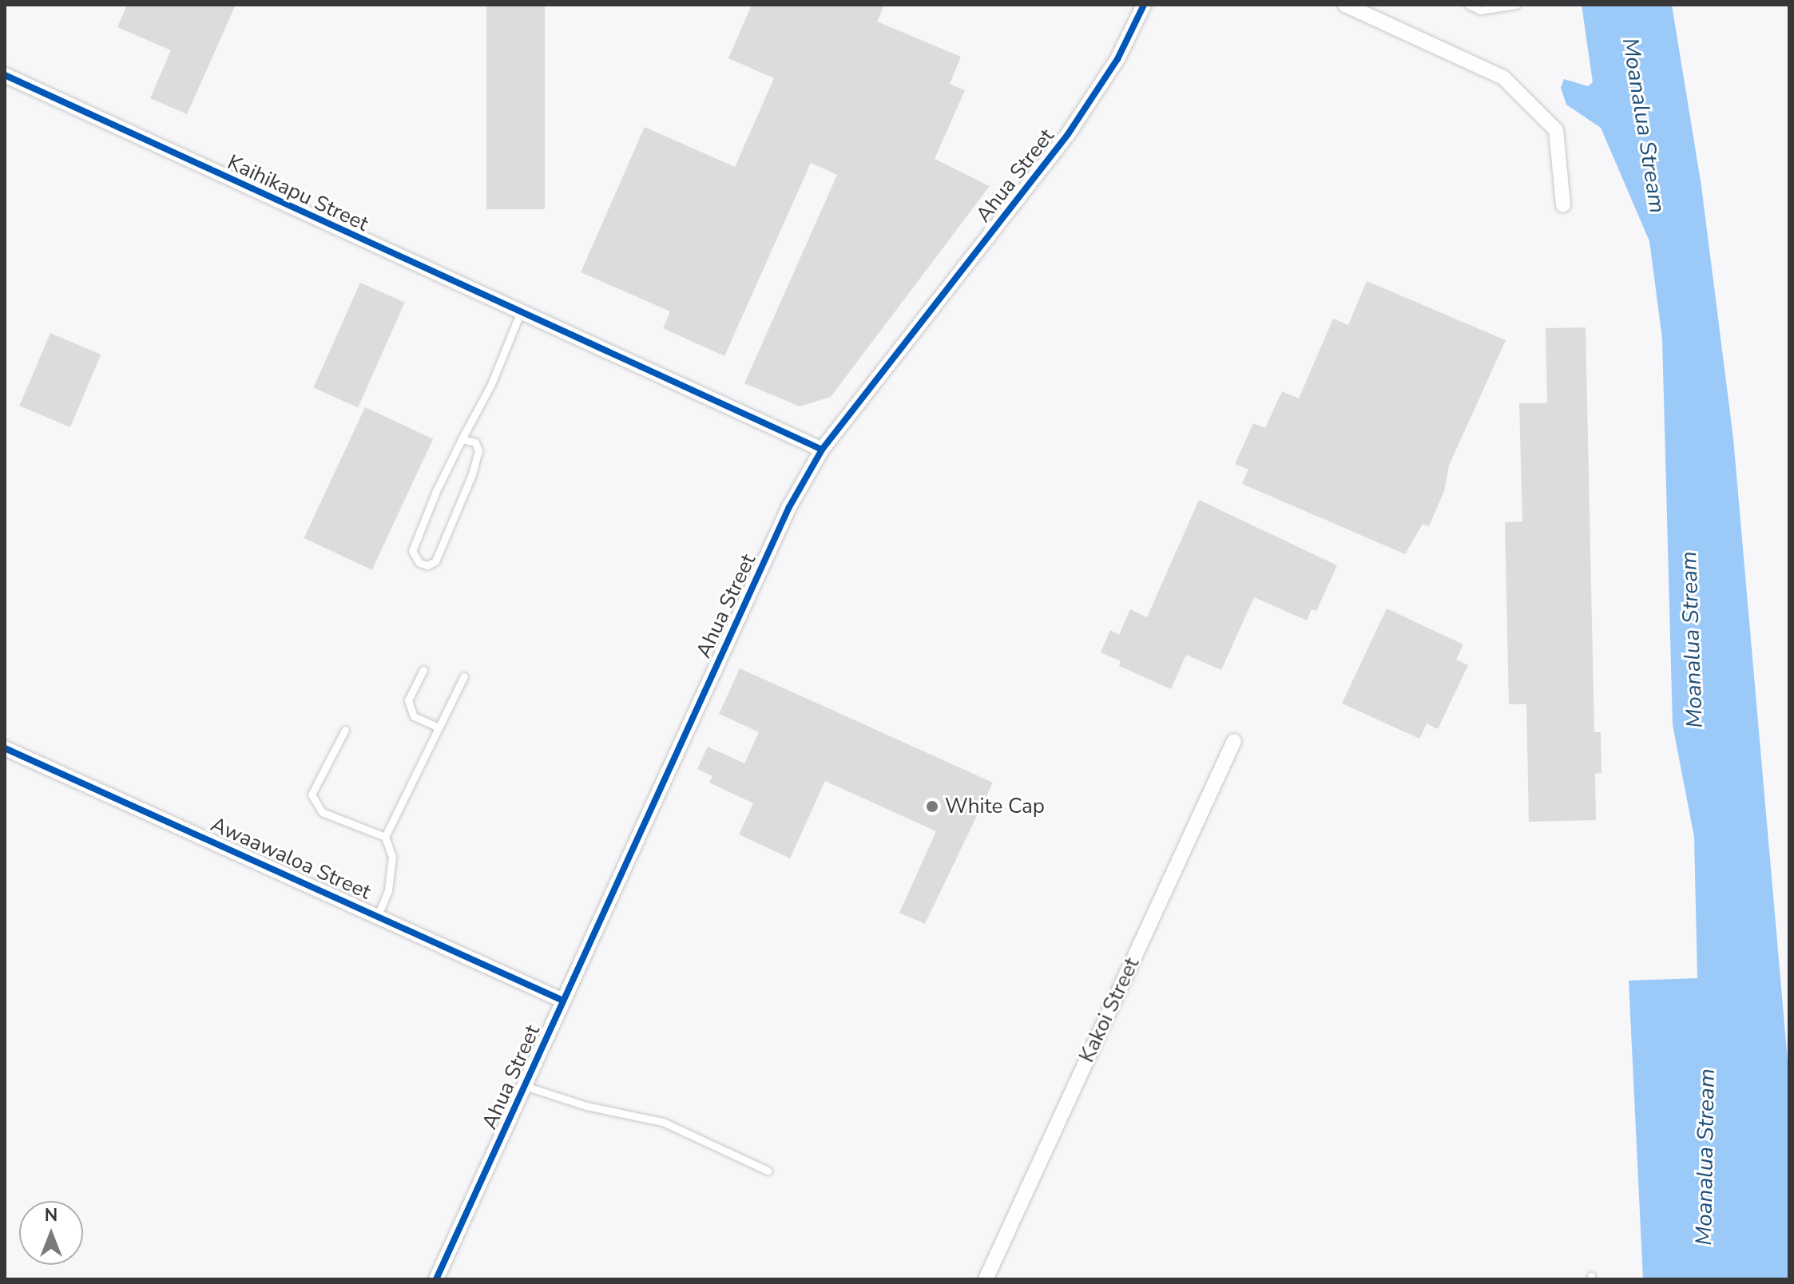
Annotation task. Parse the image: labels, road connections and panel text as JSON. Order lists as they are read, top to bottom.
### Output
{
  "streets": {
    "street": [
      "Ahua Street",
      "Kaihikapu Street",
      "Awaawaloa Street",
      "Kakoi Street"
    ]
  },
  "crossings": [
    ["Ahua Street", "Kaihikapu Street"],
    ["Ahua Street", "Awaawaloa Street"]
  ],
  "water": ["Moanalua Stream"],
  "places": ["White Cap"],
  "north": "top"
}
